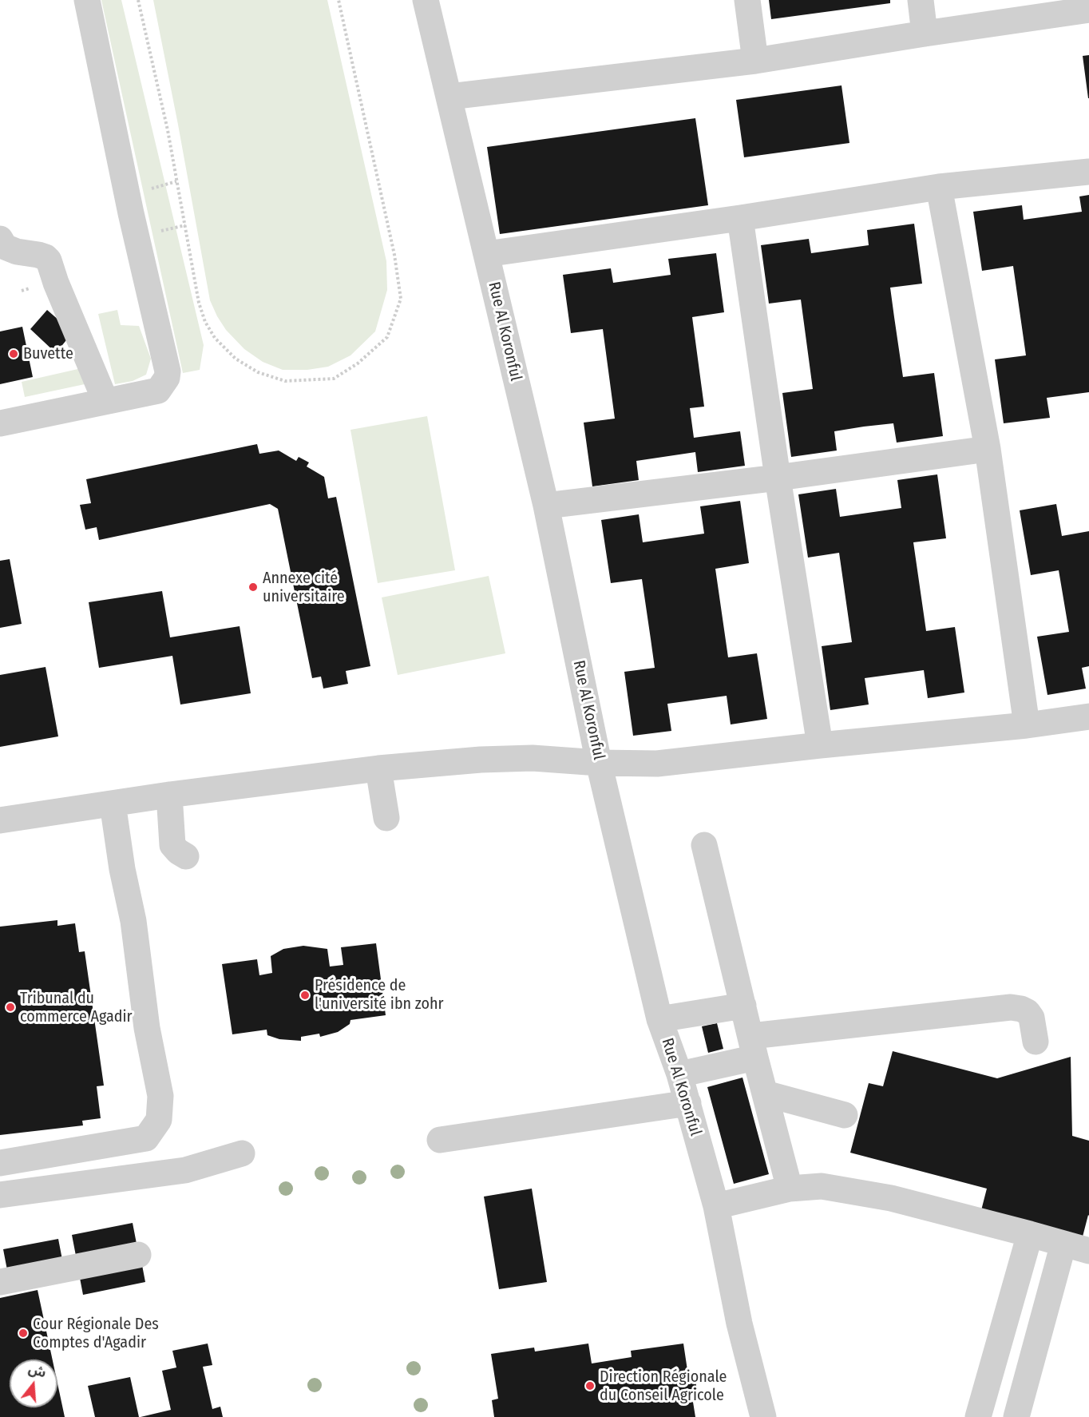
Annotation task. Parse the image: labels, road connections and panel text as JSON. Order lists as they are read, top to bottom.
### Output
{
  "streets": {
    "street": ["Rue Al Koronful"]
  },
  "places": [
    "Buvette",
    "Annexe cité universitaire",
    "Présidence de l'université ibn zohr",
    "Tribunal du commerce Agadir",
    "Cour Régionale Des Comptes d'Agadir",
    "Direction Régionale du Conseil Agricole"
  ],
  "north": "top"
}
